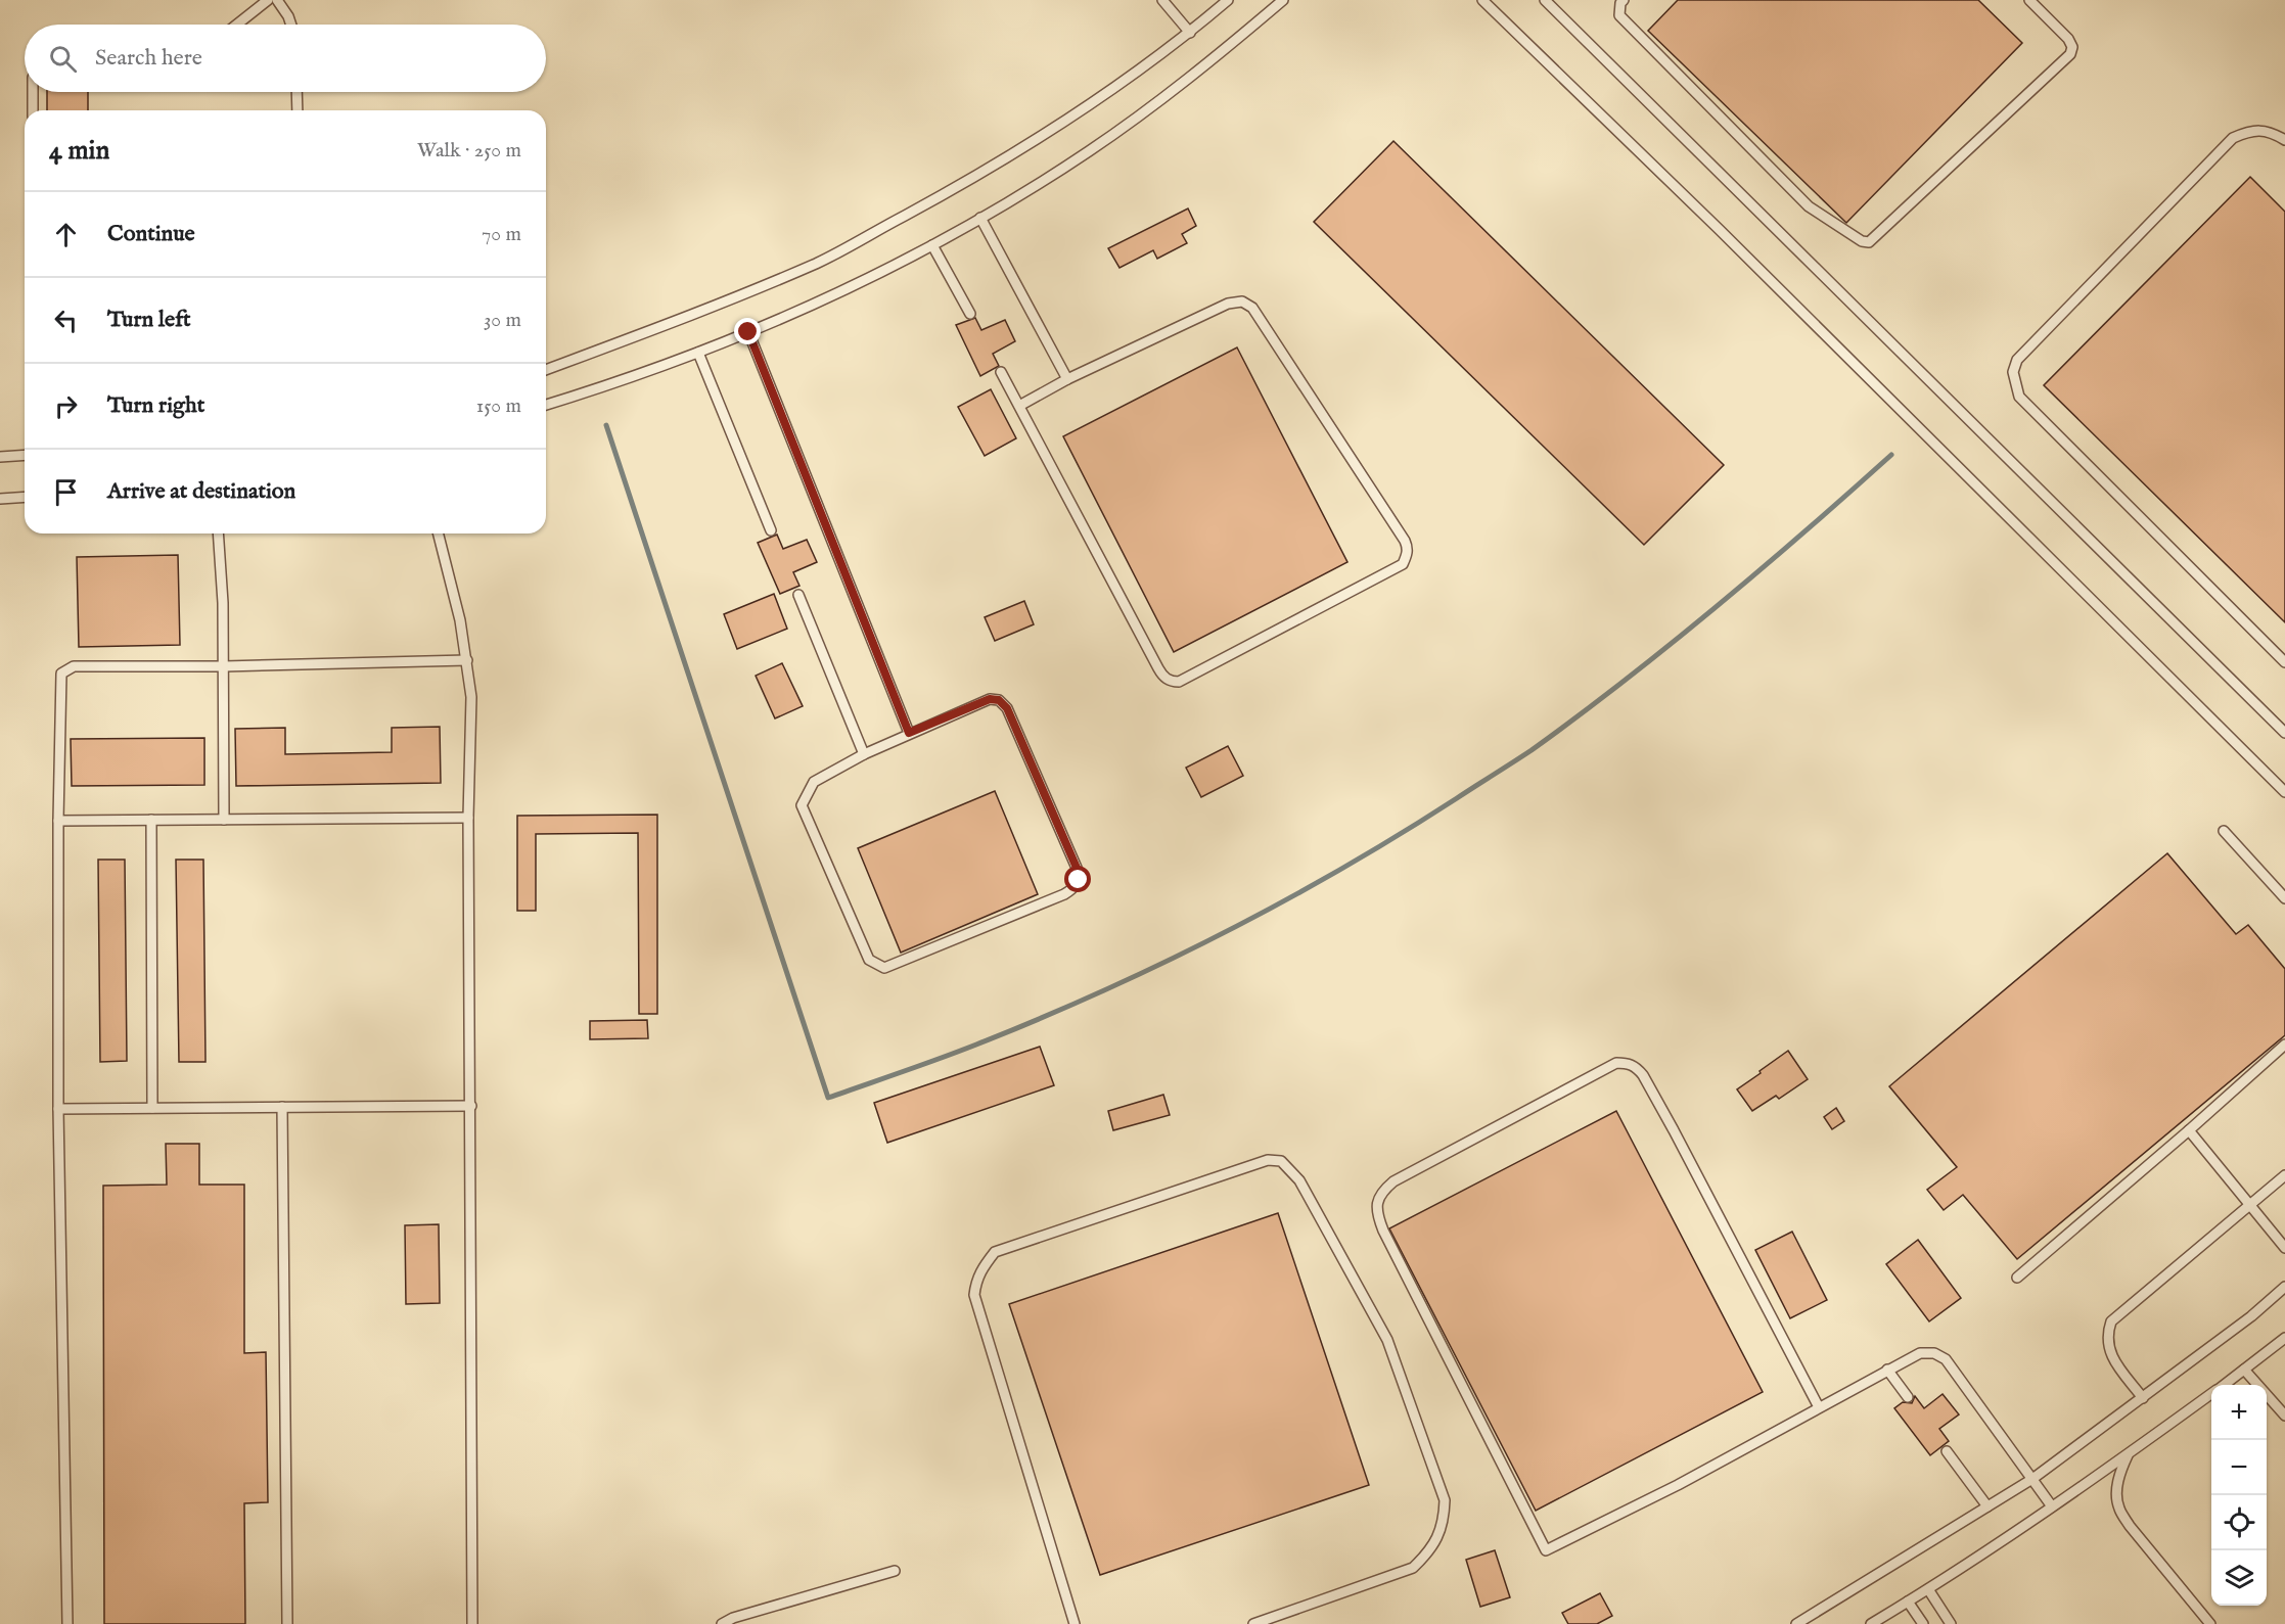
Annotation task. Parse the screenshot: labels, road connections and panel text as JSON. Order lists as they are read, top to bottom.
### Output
{
  "page": {
    "search": "Search here",
    "heading": ["4 min", "Walk · 250 m"],
    "list": [
      ["Continue", "70 m"],
      ["Turn left", "30 m"],
      ["Turn right", "150 m"],
      "Arrive at destination"
    ],
    "map_buttons": ["+", "−"]
  }
}
